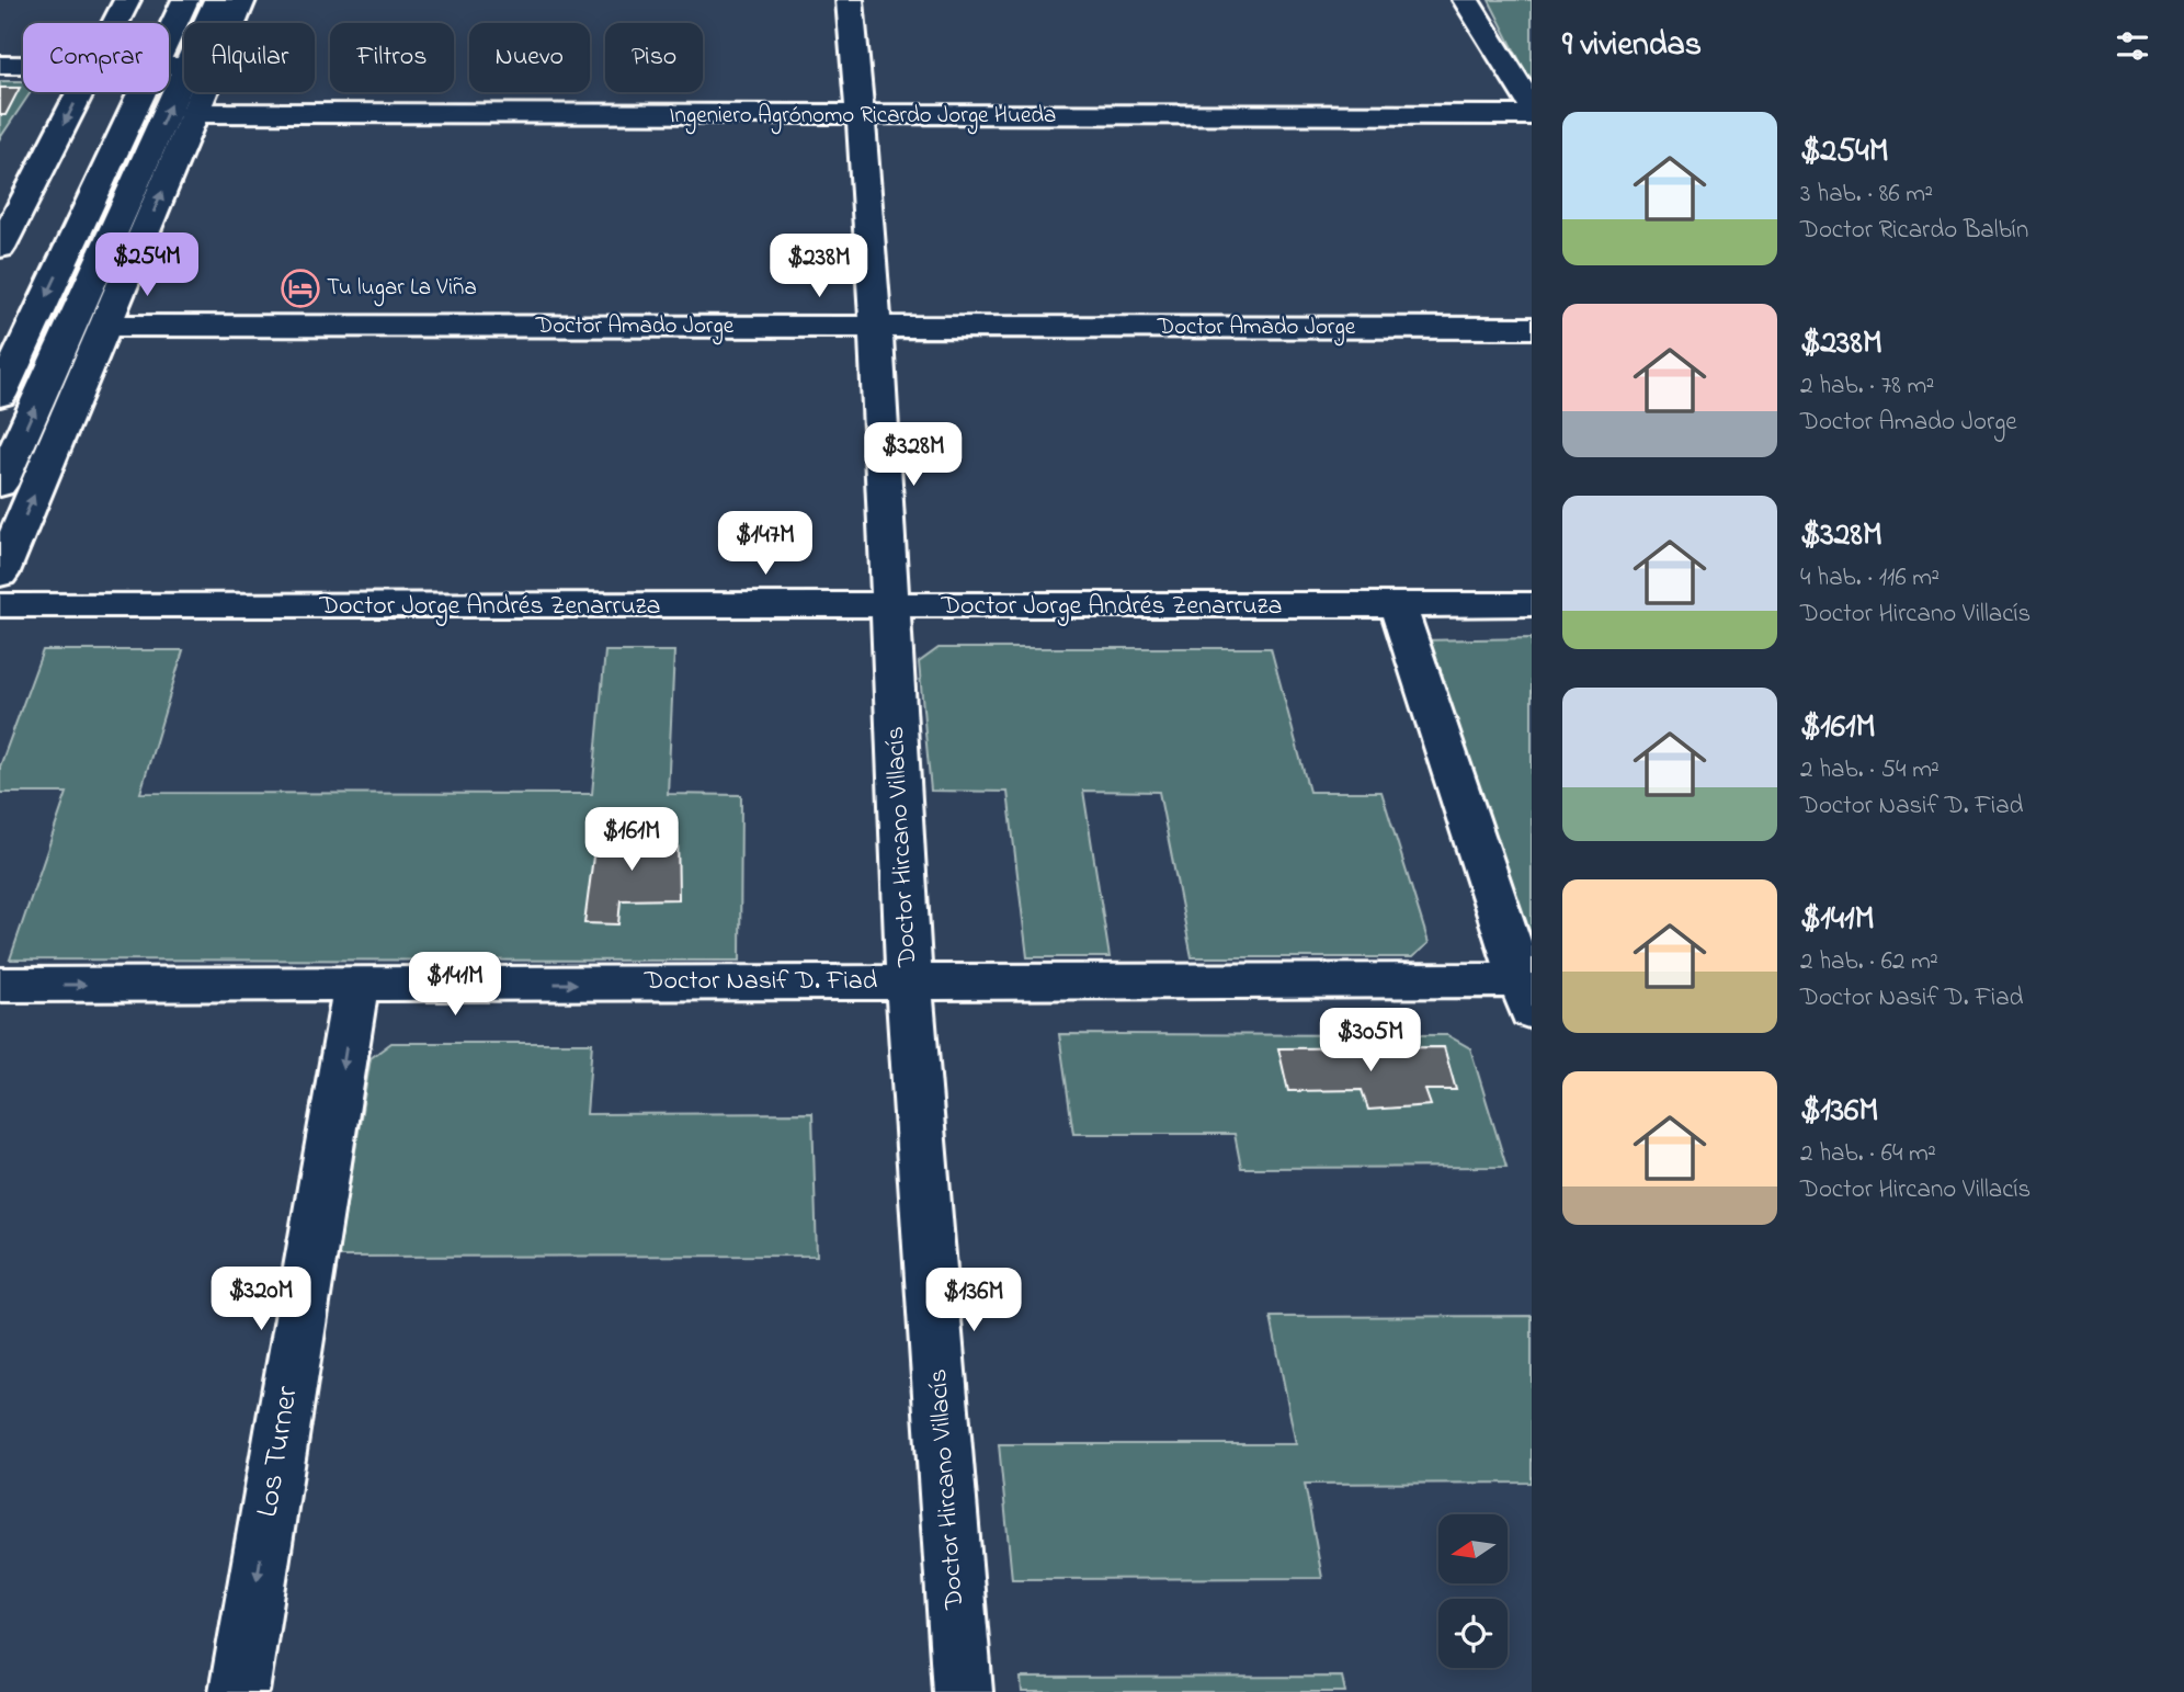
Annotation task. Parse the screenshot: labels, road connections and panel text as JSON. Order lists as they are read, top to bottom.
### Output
{
  "streets": {
    "street": [
      "Ingeniero Agrónomo Ricardo Jorge Hueda",
      "Doctor Amado Jorge",
      "Doctor Jorge Andrés Zenarruza",
      "Doctor Hircano Villacís",
      "Doctor Nasif D. Fiad",
      "Los Turner"
    ]
  },
  "crossings": [
    ["Ingeniero Agrónomo Ricardo Jorge Hueda", "Doctor Hircano Villacís"],
    ["Doctor Amado Jorge", "Doctor Hircano Villacís"],
    ["Doctor Jorge Andrés Zenarruza", "Doctor Hircano Villacís"],
    ["Doctor Hircano Villacís", "Doctor Nasif D. Fiad"],
    ["Doctor Nasif D. Fiad", "Los Turner"]
  ],
  "one_way": ["Doctor Nasif D. Fiad", "Los Turner"],
  "places": {
    "hotel": ["Tu lugar La Viña"]
  },
  "north": "left",
  "page": {
    "heading": "9 viviendas",
    "chip": [
      "Comprar",
      "Alquilar",
      "Filtros",
      "Nuevo",
      "Piso"
    ],
    "list": [
      {
        "name": "$254M",
        "note": "3 hab. · 86 m² · Doctor Ricardo Balbín"
      },
      {
        "name": "$238M",
        "note": "2 hab. · 78 m² · Doctor Amado Jorge"
      },
      {
        "name": "$328M",
        "note": "4 hab. · 116 m² · Doctor Hircano Villacís"
      },
      {
        "name": "$161M",
        "note": "2 hab. · 54 m² · Doctor Nasif D. Fiad"
      },
      {
        "name": "$141M",
        "note": "2 hab. · 62 m² · Doctor Nasif D. Fiad"
      },
      {
        "name": "$136M",
        "note": "2 hab. · 64 m² · Doctor Hircano Villacís"
      }
    ],
    "price": [
      "$254M",
      "$238M",
      "$328M",
      "$147M",
      "$161M",
      "$141M",
      "$305M",
      "$320M",
      "$136M"
    ]
  }
}
